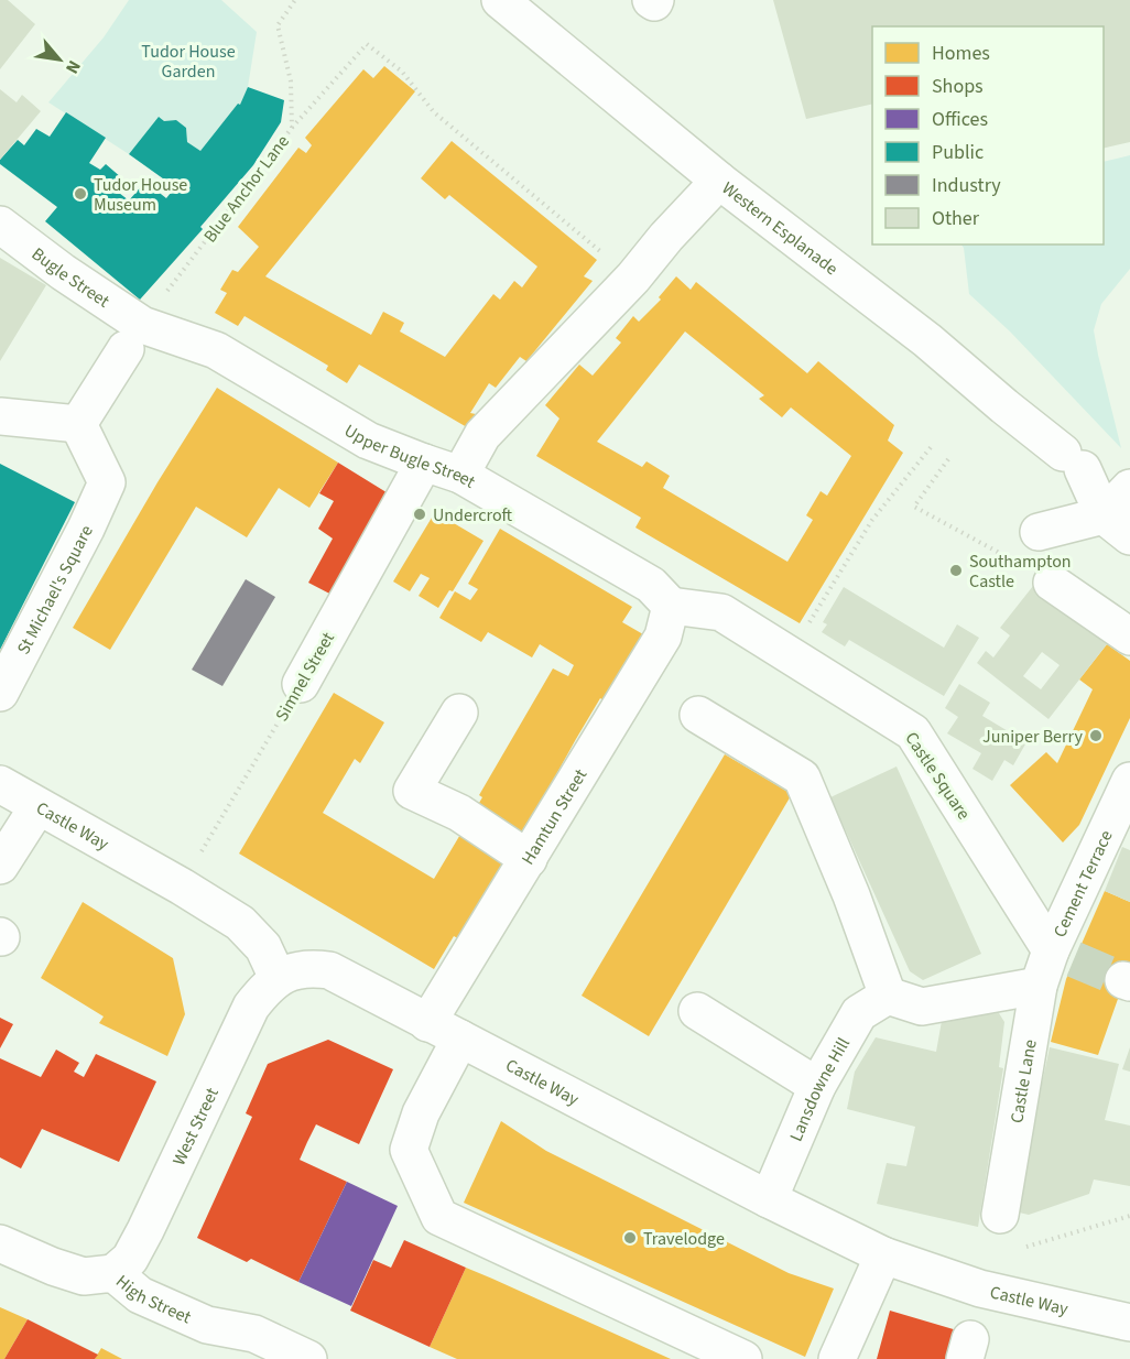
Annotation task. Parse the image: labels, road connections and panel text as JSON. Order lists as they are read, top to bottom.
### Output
{
  "streets": {
    "street": [
      "Western Esplanade",
      "Bugle Street",
      "Upper Bugle Street",
      "St Michael's Square",
      "Simnel Street",
      "Castle Square",
      "Hamtun Street",
      "Castle Way",
      "Cement Terrace",
      "Castle Lane",
      "Lansdowne Hill",
      "West Street",
      "High Street"
    ],
    "path": ["Blue Anchor Lane"]
  },
  "crossings": [
    ["Blue Anchor Lane", "Bugle Street"],
    ["Blue Anchor Lane", "Upper Bugle Street"],
    ["Bugle Street", "Upper Bugle Street"],
    ["Upper Bugle Street", "Simnel Street"],
    ["Upper Bugle Street", "Castle Square"],
    ["Upper Bugle Street", "Hamtun Street"],
    ["Simnel Street", "Castle Way"],
    ["Castle Square", "Hamtun Street"],
    ["Castle Square", "Cement Terrace"],
    ["Castle Square", "Castle Lane"],
    ["Hamtun Street", "Castle Way"],
    ["Castle Way", "Lansdowne Hill"],
    ["Castle Way", "West Street"],
    ["Cement Terrace", "Castle Lane"],
    ["West Street", "High Street"]
  ],
  "parks": ["Tudor House Garden"],
  "places": [
    "Tudor House Museum",
    "Undercroft",
    "Southampton Castle",
    "Juniper Berry",
    "Travelodge"
  ],
  "legend": [
    "Homes",
    "Shops",
    "Offices",
    "Public",
    "Industry",
    "Other"
  ],
  "north": "bottom right"
}
